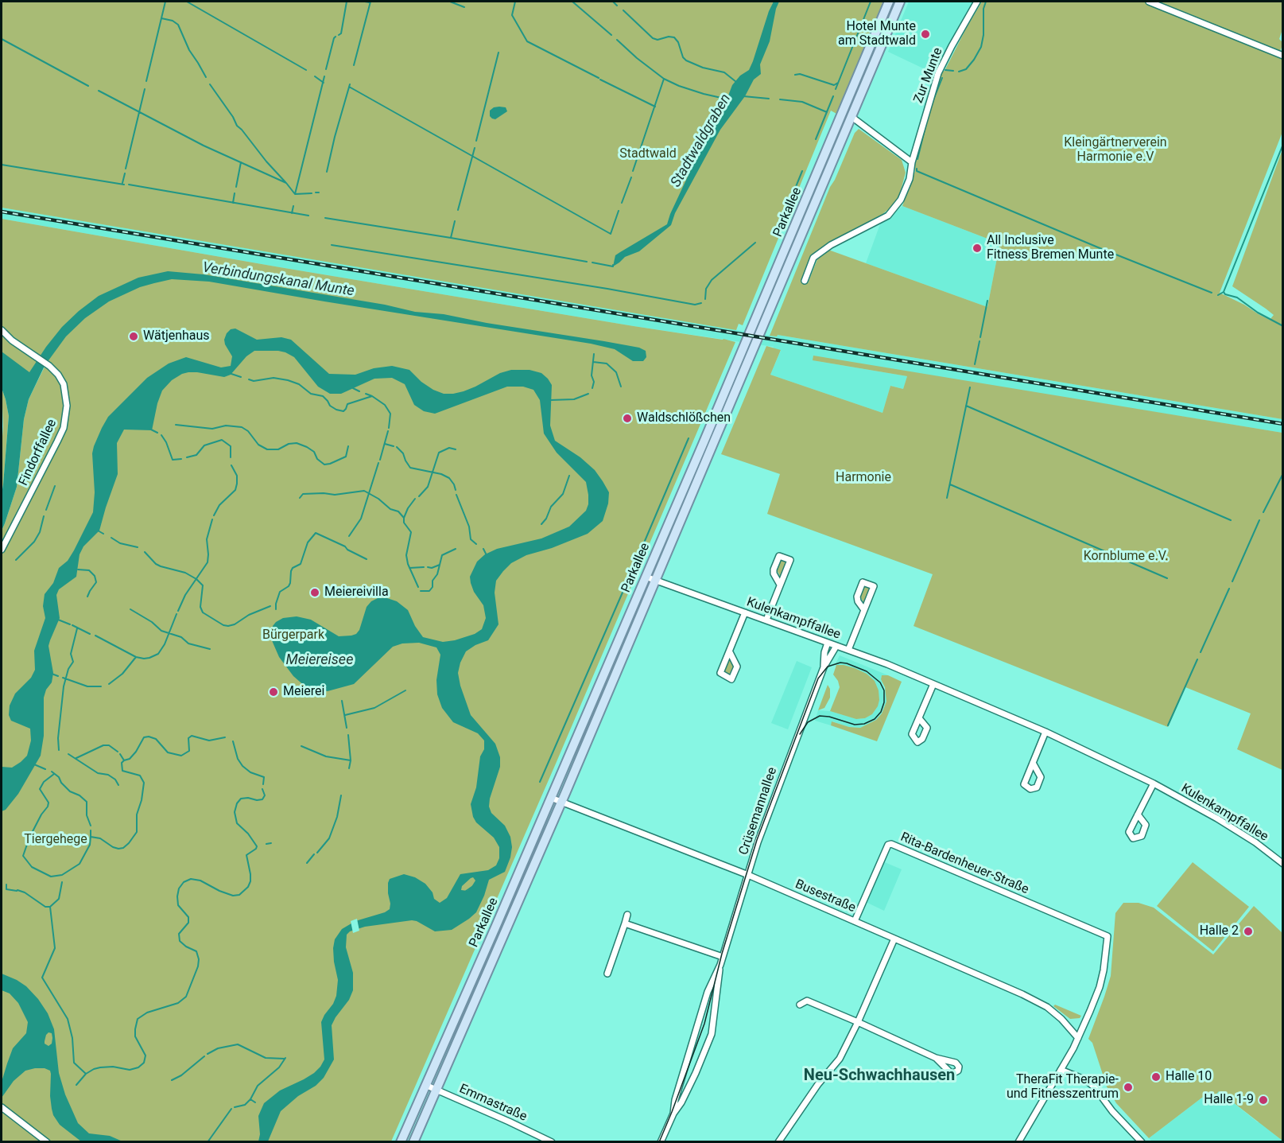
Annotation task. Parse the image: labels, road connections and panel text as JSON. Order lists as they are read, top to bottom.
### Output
{
  "streets": {
    "main road": ["Parkallee"],
    "street": [
      "Zur Munte",
      "Findorffallee",
      "Kulenkampffallee",
      "Crüsemannallee",
      "Rita-Bardenheuer-Straße",
      "Busestraße",
      "Emmastraße"
    ]
  },
  "crossings": [
    ["Parkallee", "Kulenkampffallee"],
    ["Parkallee", "Busestraße"],
    ["Parkallee", "Emmastraße"],
    ["Kulenkampffallee", "Crüsemannallee"],
    ["Crüsemannallee", "Busestraße"],
    ["Rita-Bardenheuer-Straße", "Busestraße"]
  ],
  "districts": ["Neu-Schwachhausen"],
  "water": ["Stadtwaldgraben", "Verbindungskanal Munte", "Meiereisee"],
  "parks": [
    "Kleingärtnerverein Harmonie e.V",
    "Stadtwald",
    "Harmonie",
    "Kornblume e.V.",
    "Bürgerpark",
    "Tiergehege"
  ],
  "places": [
    "Hotel Munte am Stadtwald",
    "All Inclusive Fitness Bremen Munte",
    "Wätjenhaus",
    "Waldschlößchen",
    "Meiereivilla",
    "Meierei",
    "Halle 2",
    "Halle 10",
    "TheraFit Therapie- und Fitnesszentrum",
    "Halle 1-9"
  ]
}
